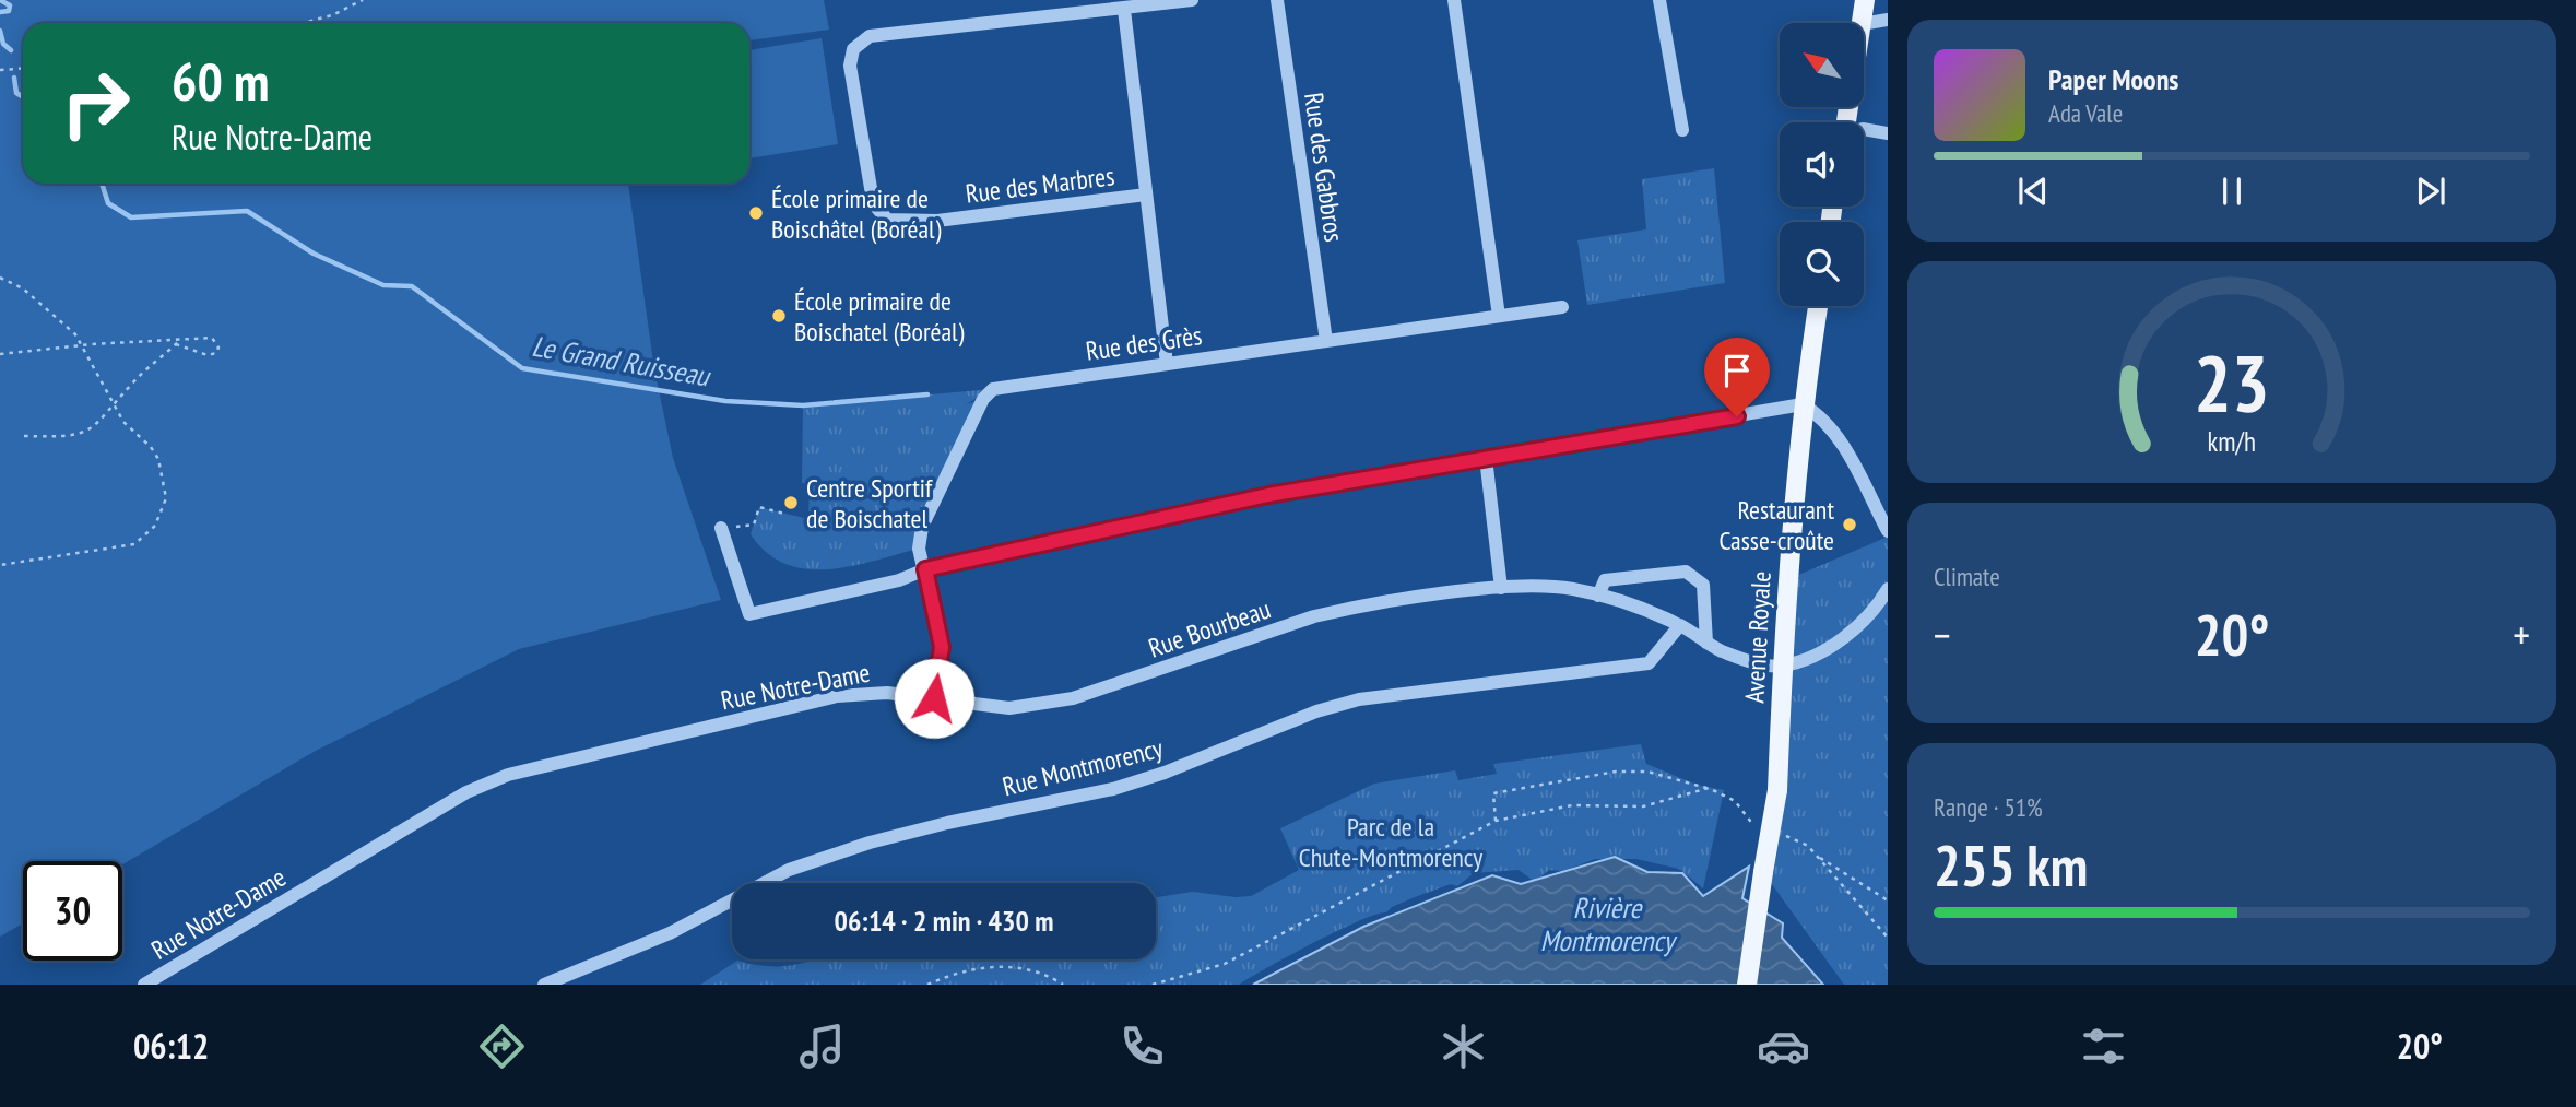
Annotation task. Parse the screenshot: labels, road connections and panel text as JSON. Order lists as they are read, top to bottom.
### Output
{
  "streets": {
    "main road": ["Avenue Royale"],
    "street": [
      "Rue des Gabbros",
      "Rue des Marbres",
      "Rue des Grès",
      "Rue Bourbeau",
      "Rue Notre-Dame",
      "Rue Montmorency"
    ]
  },
  "crossings": [
    ["Rue des Gabbros", "Rue des Grès"],
    ["Rue Bourbeau", "Avenue Royale"],
    ["Rue Bourbeau", "Rue Notre-Dame"],
    ["Rue Bourbeau", "Rue Montmorency"]
  ],
  "water": ["Le Grand Ruisseau", "Rivière Montmorency"],
  "parks": ["Parc de la Chute-Montmorency"],
  "places": [
    "École primaire de Boischâtel (Boréal)",
    "École primaire de Boischatel (Boréal)",
    "Centre Sportif de Boischatel",
    "Restaurant Casse-croûte"
  ],
  "north": "top left",
  "page": {
    "turn": ["60 m", "Rue Notre-Dame"],
    "song": ["Paper Moons", "Ada Vale"],
    "tile": [
      "Climate",
      ["Range · 51%", "255 km"]
    ],
    "heat": ["−", "20°", "+"],
    "limit": "30",
    "trip": "06:14 · 2 min · 430 m",
    "tabs": ["06:12", "20°"],
    "gauge": ["23", "km/h"]
  }
}
